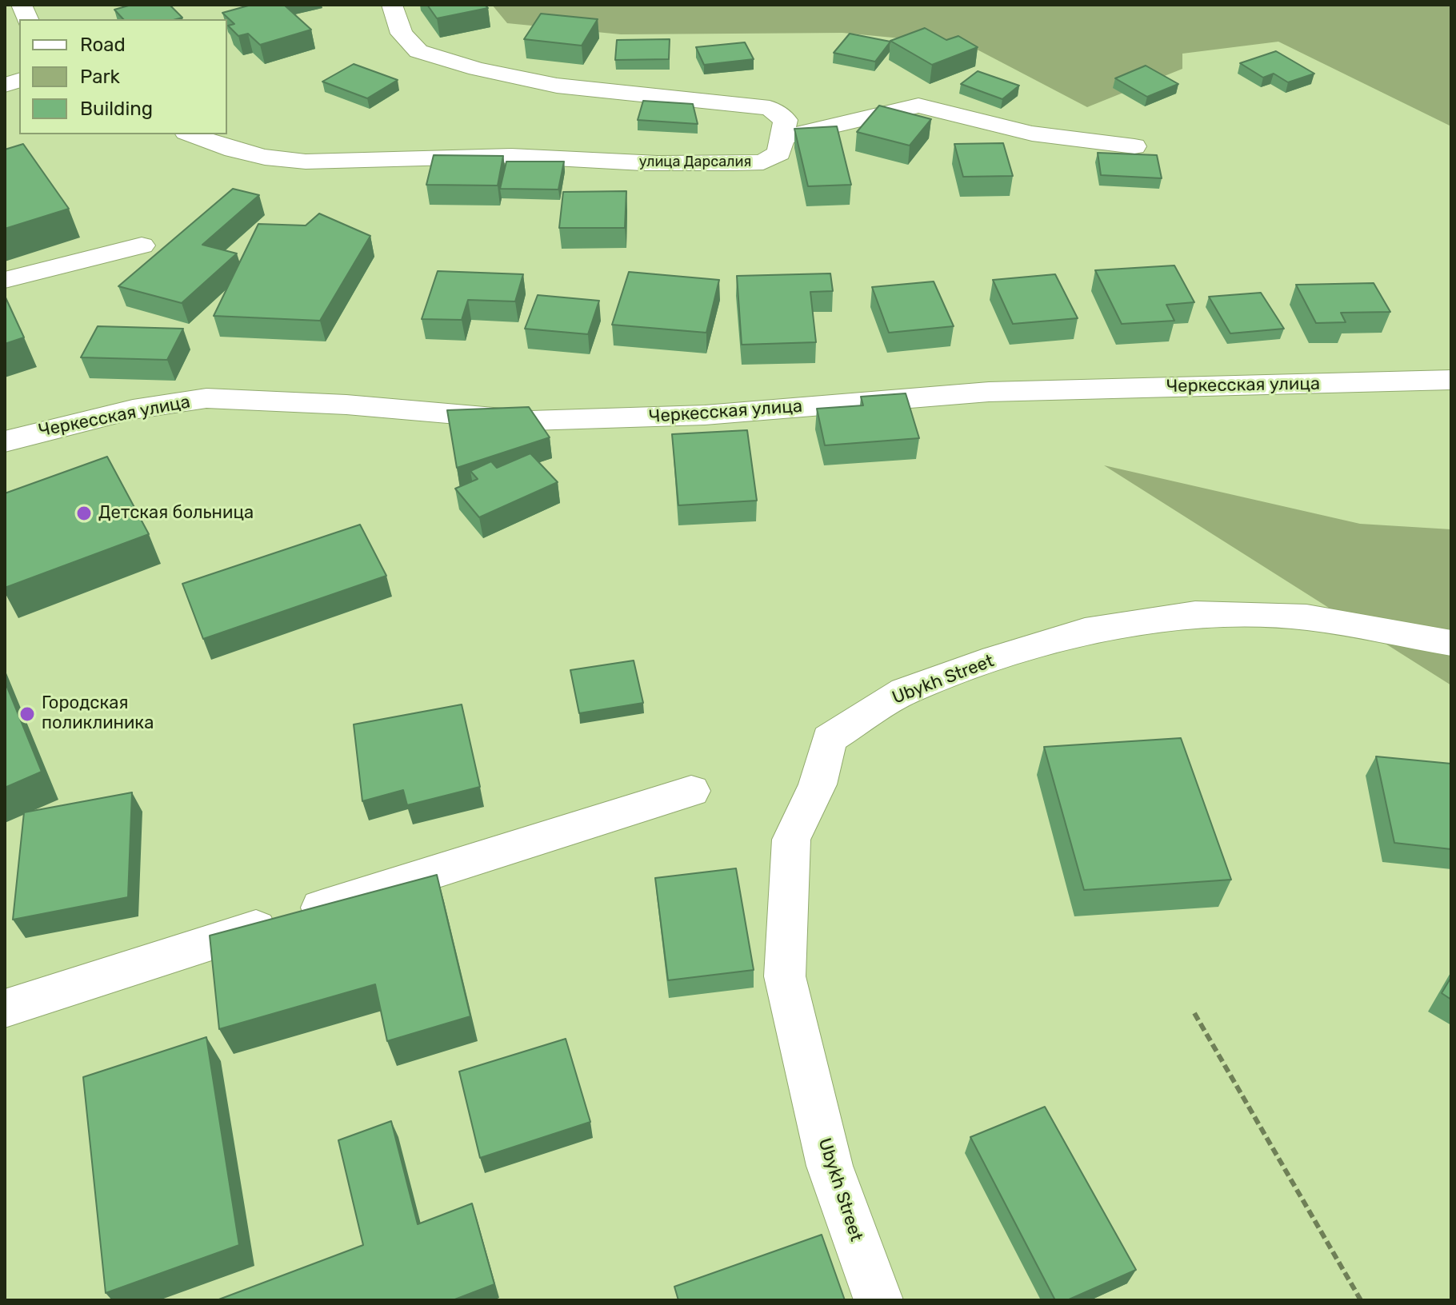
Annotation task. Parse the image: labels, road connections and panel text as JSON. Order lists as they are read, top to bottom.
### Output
{
  "streets": {
    "street": ["улица Дарсалия", "Черкесская улица", "Ubykh Street"]
  },
  "places": ["Детская больница", "Городская поликлиника"],
  "legend": ["Road", "Park", "Building"]
}
